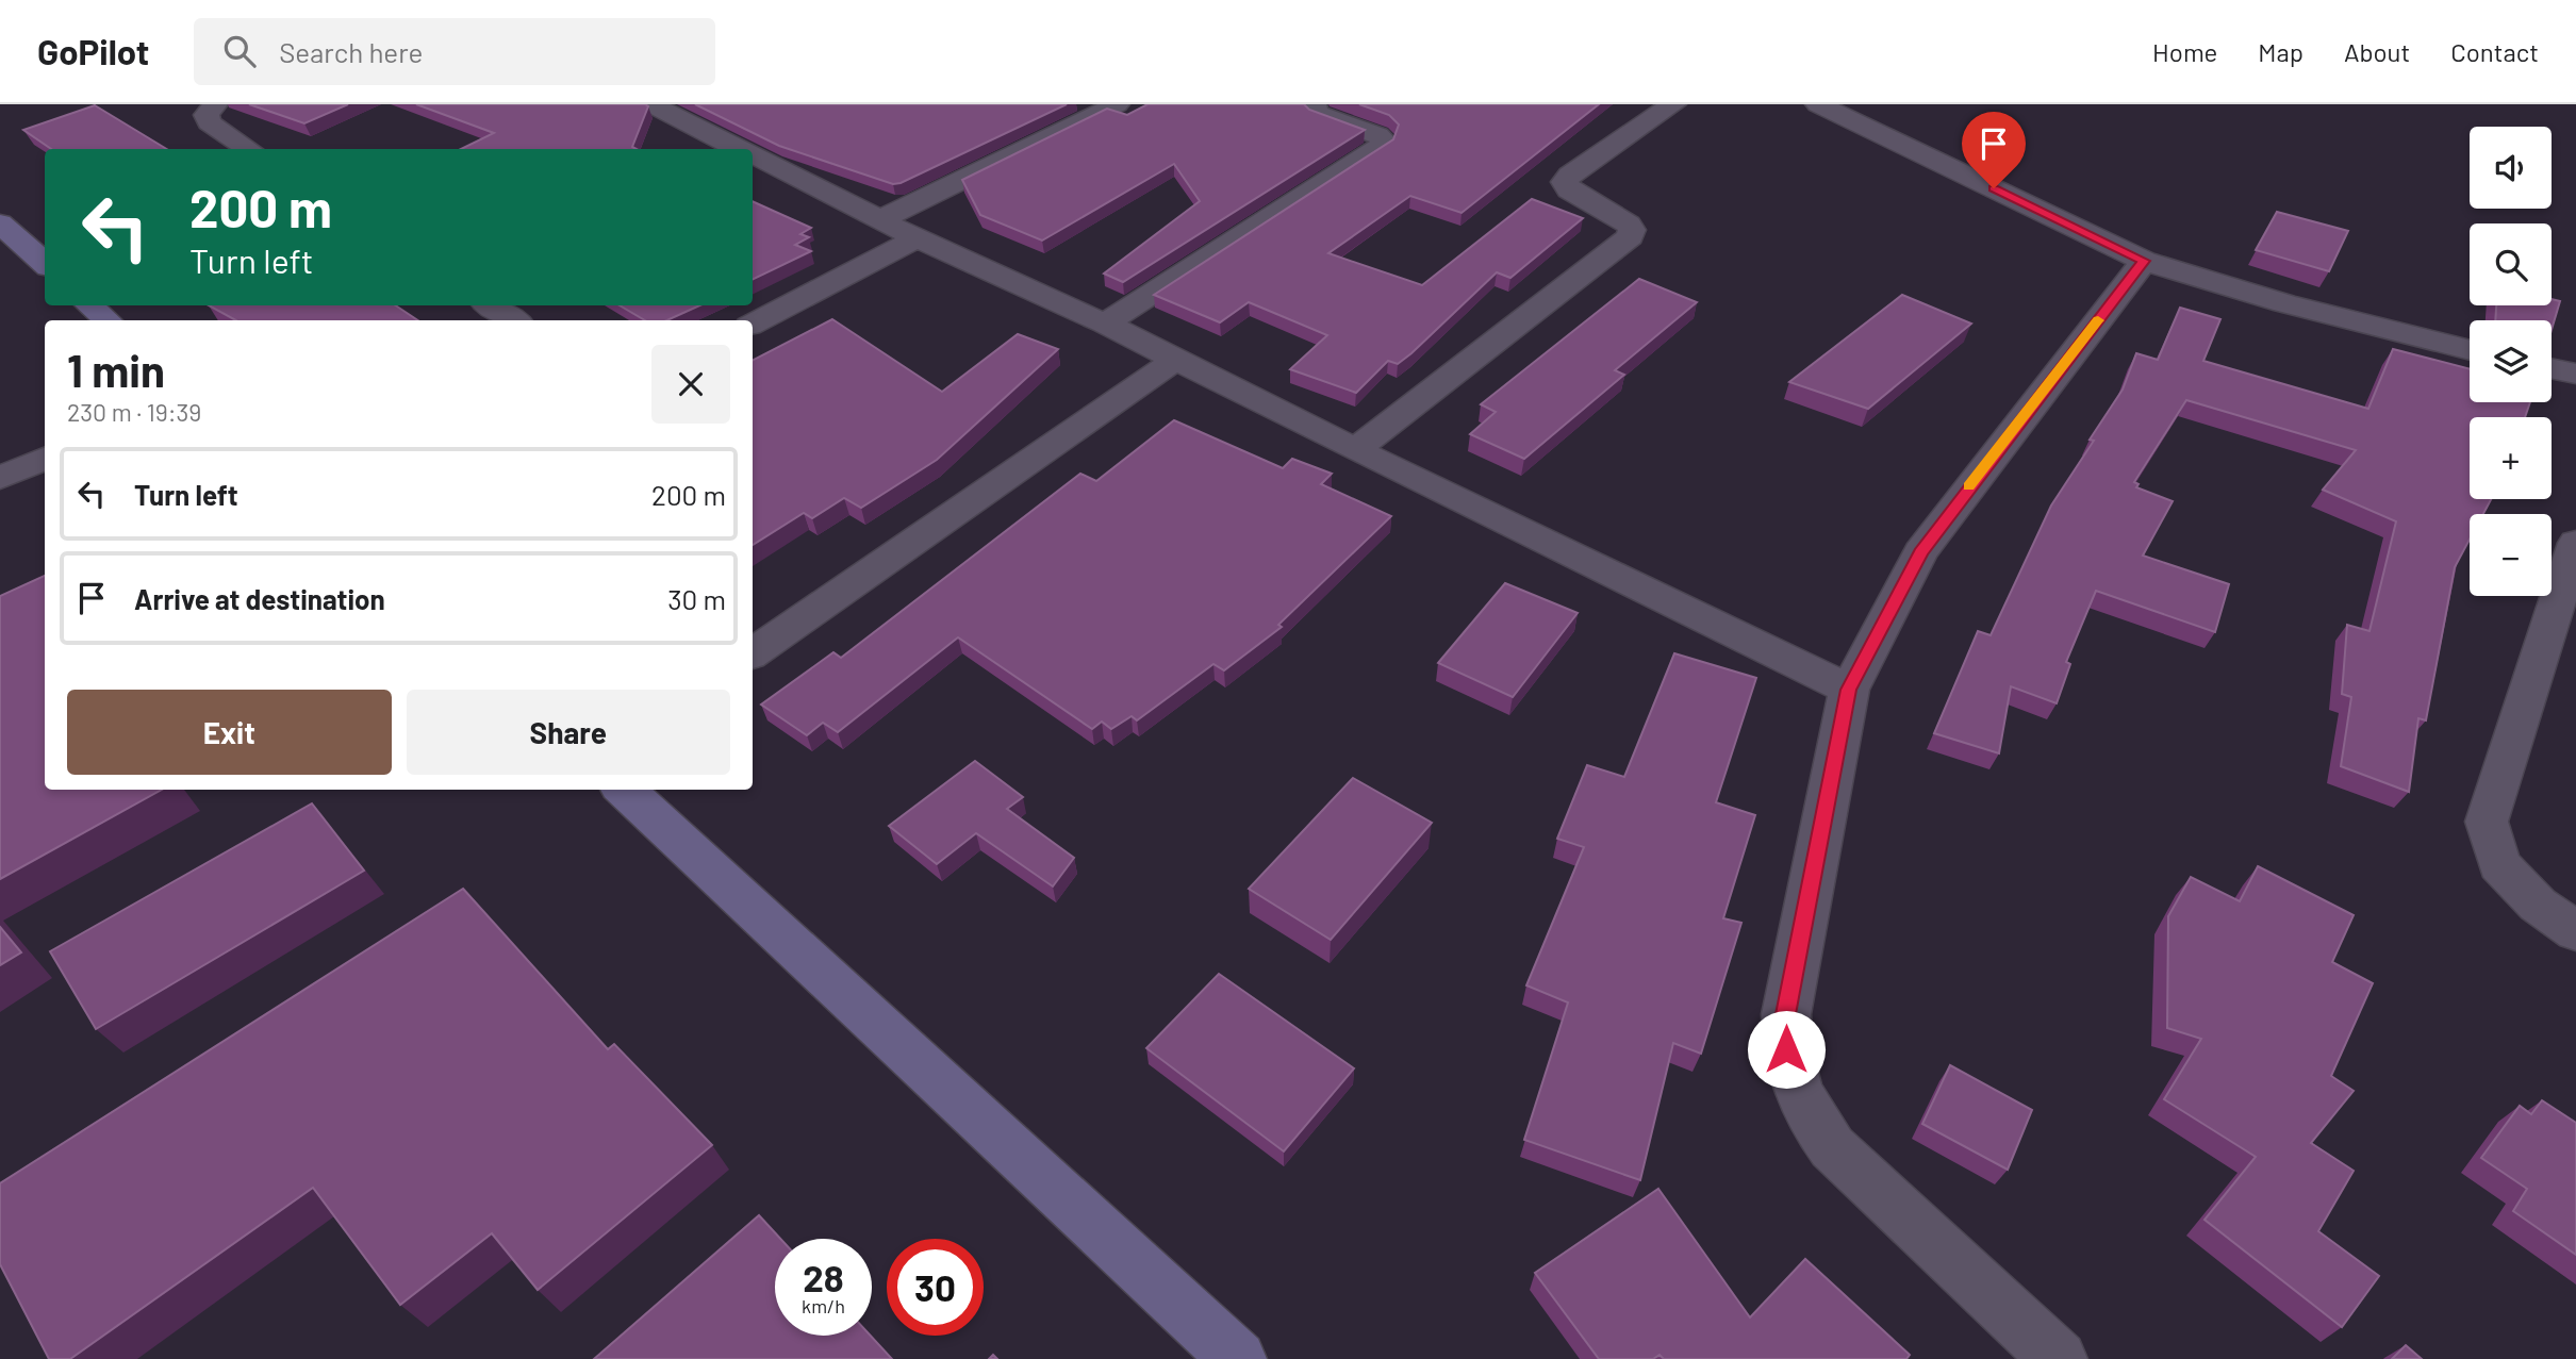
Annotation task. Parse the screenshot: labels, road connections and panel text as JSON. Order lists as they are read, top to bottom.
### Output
{
  "page": {
    "header": "GoPilot",
    "search": "Search here",
    "nav": [
      "Home",
      "Map",
      "About",
      "Contact"
    ],
    "map_buttons": ["+", "−"],
    "turn": ["200 m", "Turn left"],
    "heading": ["1 min", "230 m · 19:39"],
    "list": [
      {
        "name": "Turn left",
        "value": "200 m"
      },
      {
        "name": "Arrive at destination",
        "value": "30 m"
      }
    ],
    "buttons": ["Exit", "Share"],
    "speed": "28 km/h",
    "limit": "30"
  }
}
